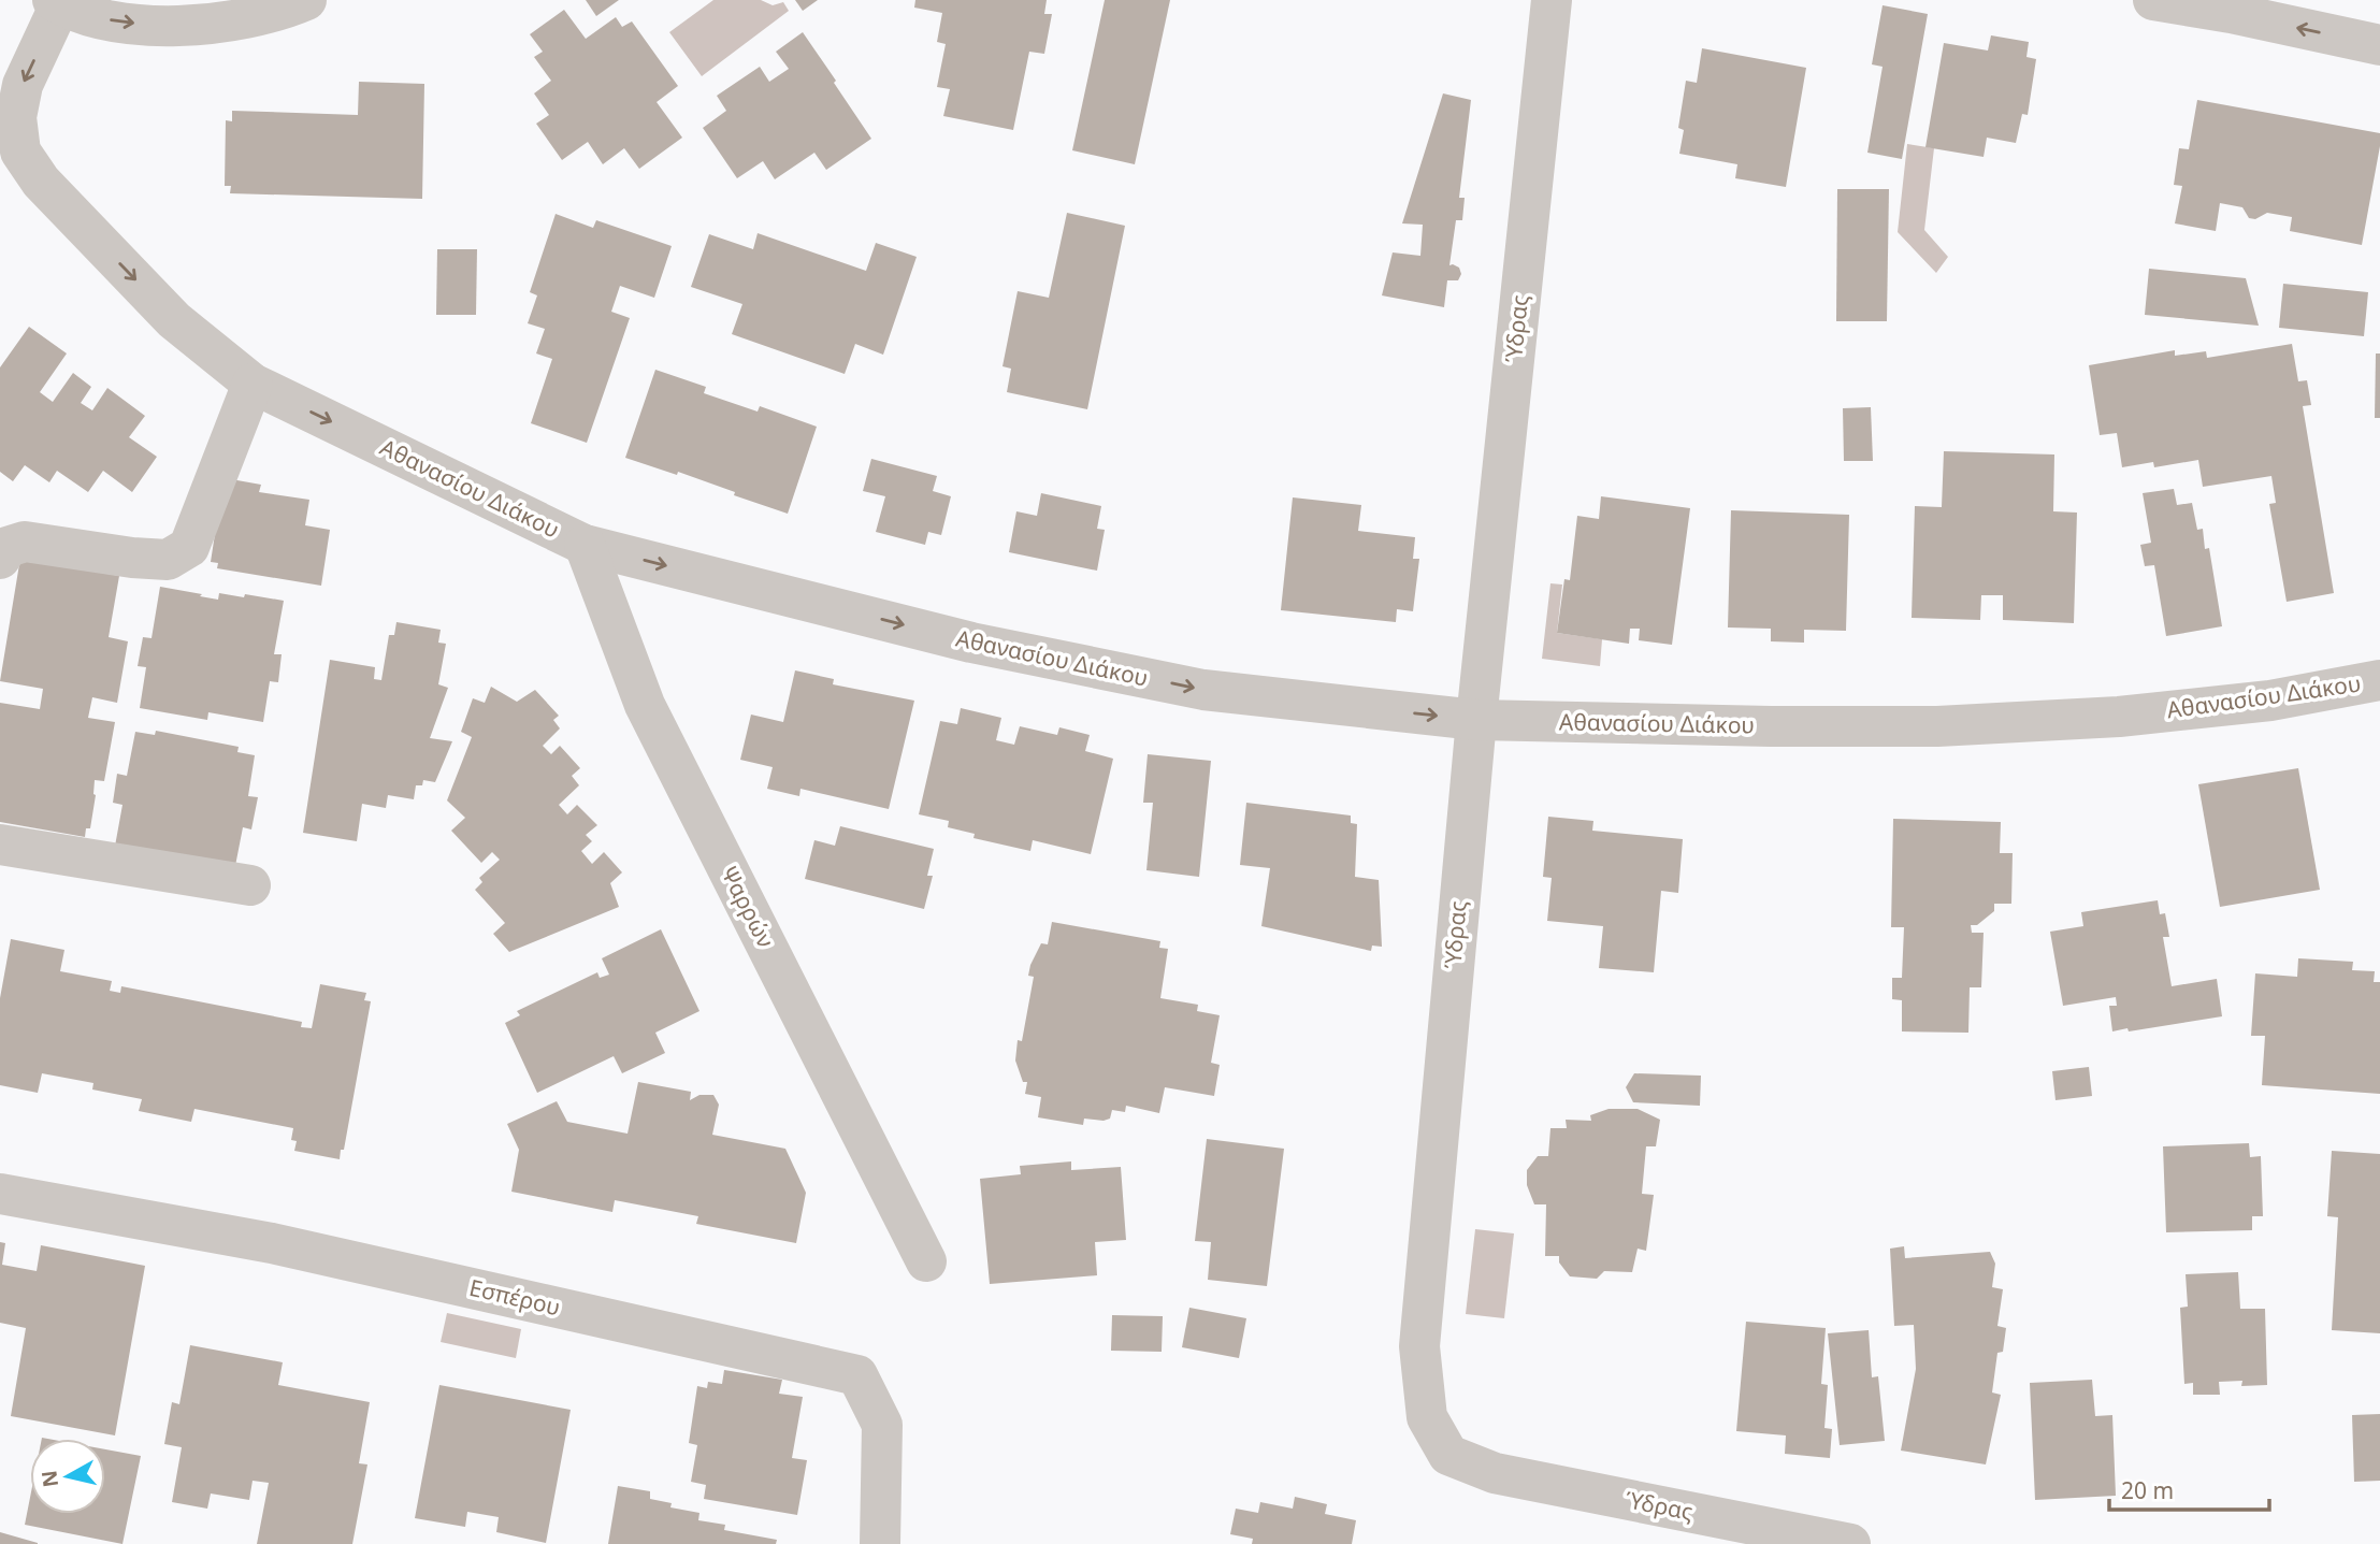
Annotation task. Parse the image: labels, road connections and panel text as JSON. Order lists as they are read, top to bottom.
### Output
{
  "streets": {
    "street": [
      "Ύδρας",
      "Αθανασίου Διάκου",
      "Ψαρρών",
      "Εσπέρου"
    ]
  },
  "crossings": [
    ["Ύδρας", "Αθανασίου Διάκου"],
    ["Αθανασίου Διάκου", "Ψαρρών"]
  ],
  "one_way": ["Αθανασίου Διάκου"],
  "scale_bar": "20 m",
  "north": "left"
}
